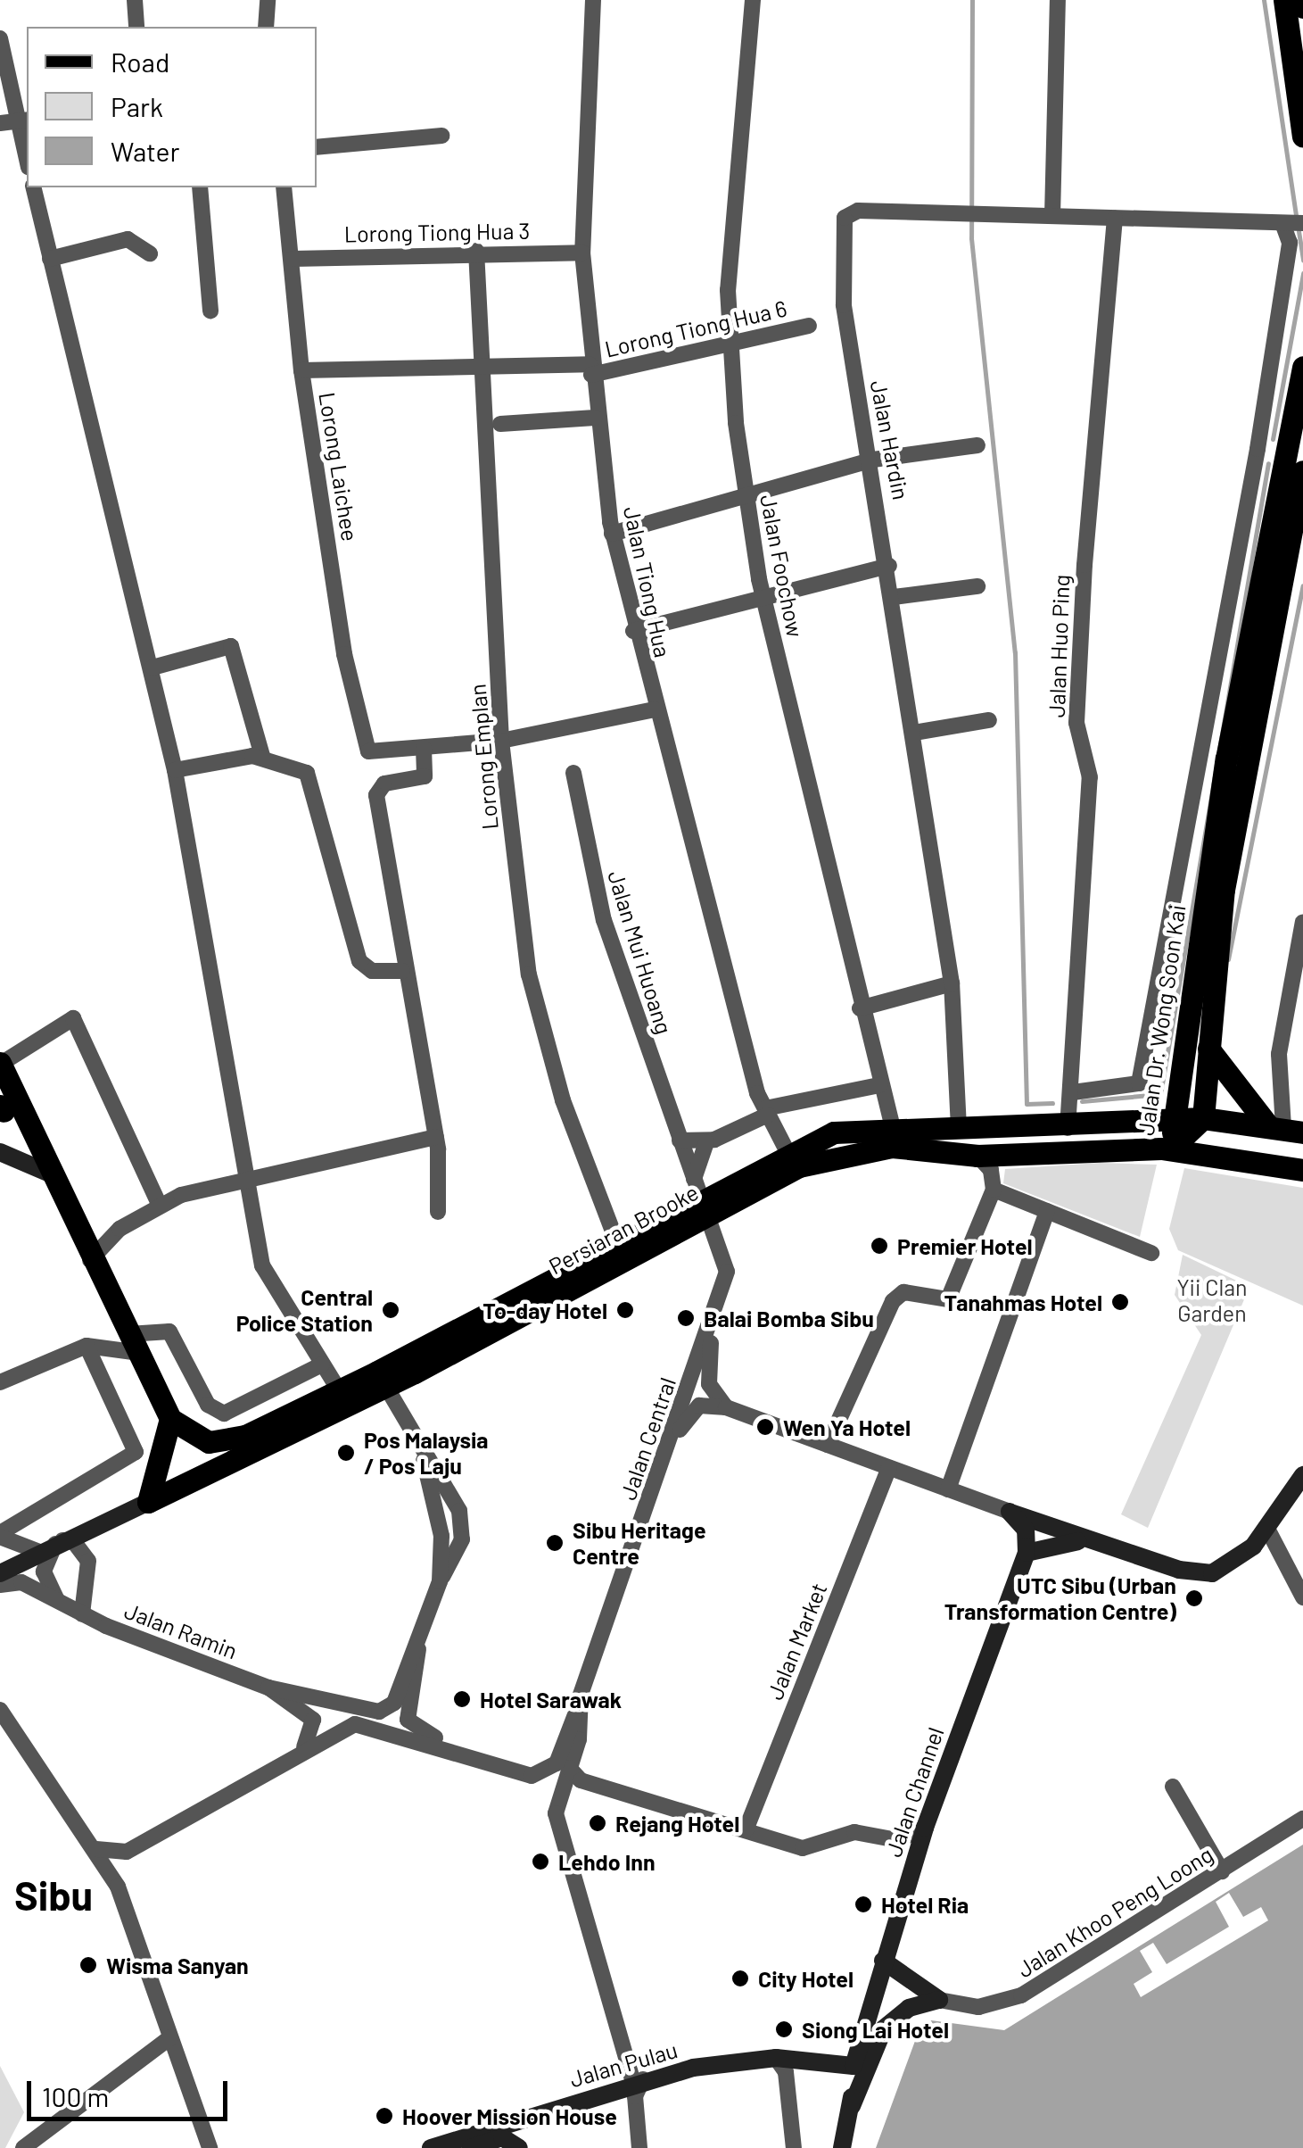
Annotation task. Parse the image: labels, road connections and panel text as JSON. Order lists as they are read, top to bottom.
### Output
{
  "streets": {
    "main road": ["Jalan Dr. Wong Soon Kai", "Persiaran Brooke"],
    "street": [
      "Lorong Tiong Hua 3",
      "Lorong Tiong Hua 6",
      "Jalan Hardin",
      "Lorong Laichee",
      "Jalan Foochow",
      "Jalan Tiong Hua",
      "Jalan Huo Ping",
      "Lorong Emplan",
      "Jalan Mui Huoang",
      "Jalan Central",
      "Jalan Ramin",
      "Jalan Market",
      "Jalan Channel",
      "Jalan Khoo Peng Loong",
      "Jalan Pulau"
    ]
  },
  "crossings": [
    ["Lorong Tiong Hua 3", "Lorong Laichee"],
    ["Lorong Tiong Hua 3", "Jalan Tiong Hua"],
    ["Lorong Tiong Hua 3", "Lorong Emplan"],
    ["Lorong Tiong Hua 6", "Lorong Laichee"],
    ["Lorong Tiong Hua 6", "Jalan Foochow"],
    ["Lorong Tiong Hua 6", "Jalan Tiong Hua"],
    ["Lorong Tiong Hua 6", "Lorong Emplan"],
    ["Jalan Hardin", "Jalan Huo Ping"],
    ["Jalan Hardin", "Persiaran Brooke"],
    ["Jalan Foochow", "Persiaran Brooke"],
    ["Jalan Tiong Hua", "Persiaran Brooke"],
    ["Jalan Huo Ping", "Persiaran Brooke"],
    ["Lorong Emplan", "Persiaran Brooke"],
    ["Jalan Mui Huoang", "Persiaran Brooke"],
    ["Jalan Mui Huoang", "Jalan Central"],
    ["Jalan Dr. Wong Soon Kai", "Persiaran Brooke"],
    ["Persiaran Brooke", "Jalan Central"],
    ["Jalan Channel", "Jalan Pulau"]
  ],
  "districts": ["Sibu"],
  "parks": ["Yii Clan Garden"],
  "places": [
    "Premier Hotel",
    "Tanahmas Hotel",
    "Central Police Station",
    "To-day Hotel",
    "Balai Bomba Sibu",
    "Wen Ya Hotel",
    "Pos Malaysia / Pos Laju",
    "Sibu Heritage Centre",
    "UTC Sibu (Urban Transformation Centre)",
    "Hotel Sarawak",
    "Rejang Hotel",
    "Lehdo Inn",
    "Hotel Ria",
    "Wisma Sanyan",
    "City Hotel",
    "Siong Lai Hotel",
    "Hoover Mission House"
  ],
  "legend": ["Road", "Park", "Water"],
  "scale_bar": "100 m"
}
